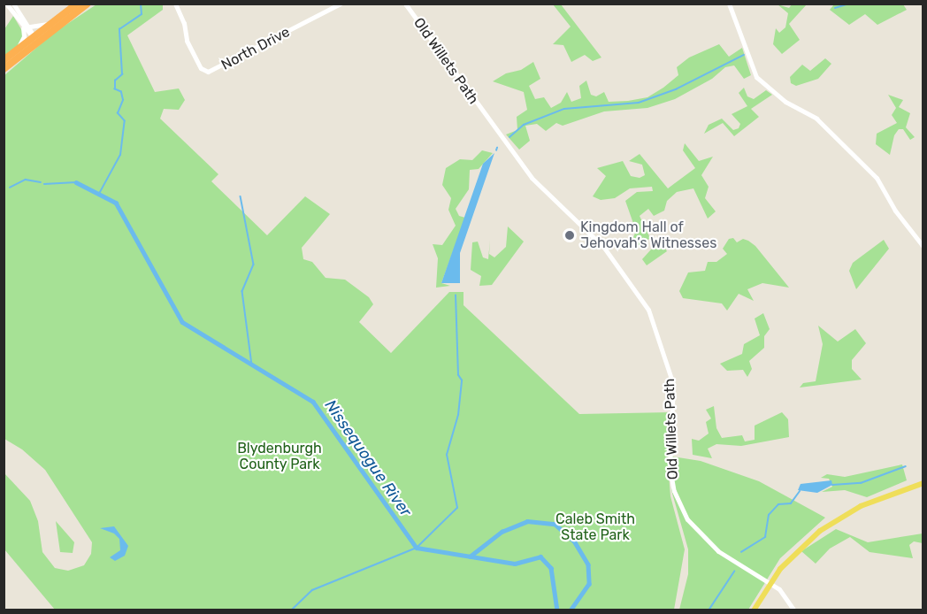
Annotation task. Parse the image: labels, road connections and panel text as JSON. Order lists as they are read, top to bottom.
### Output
{
  "streets": {
    "main road": ["North Drive", "Old Willets Path"]
  },
  "water": ["Nissequogue River"],
  "parks": ["Blydenburgh County Park", "Caleb Smith State Park"],
  "places": ["Kingdom Hall of Jehovah’s Witnesses"]
}
